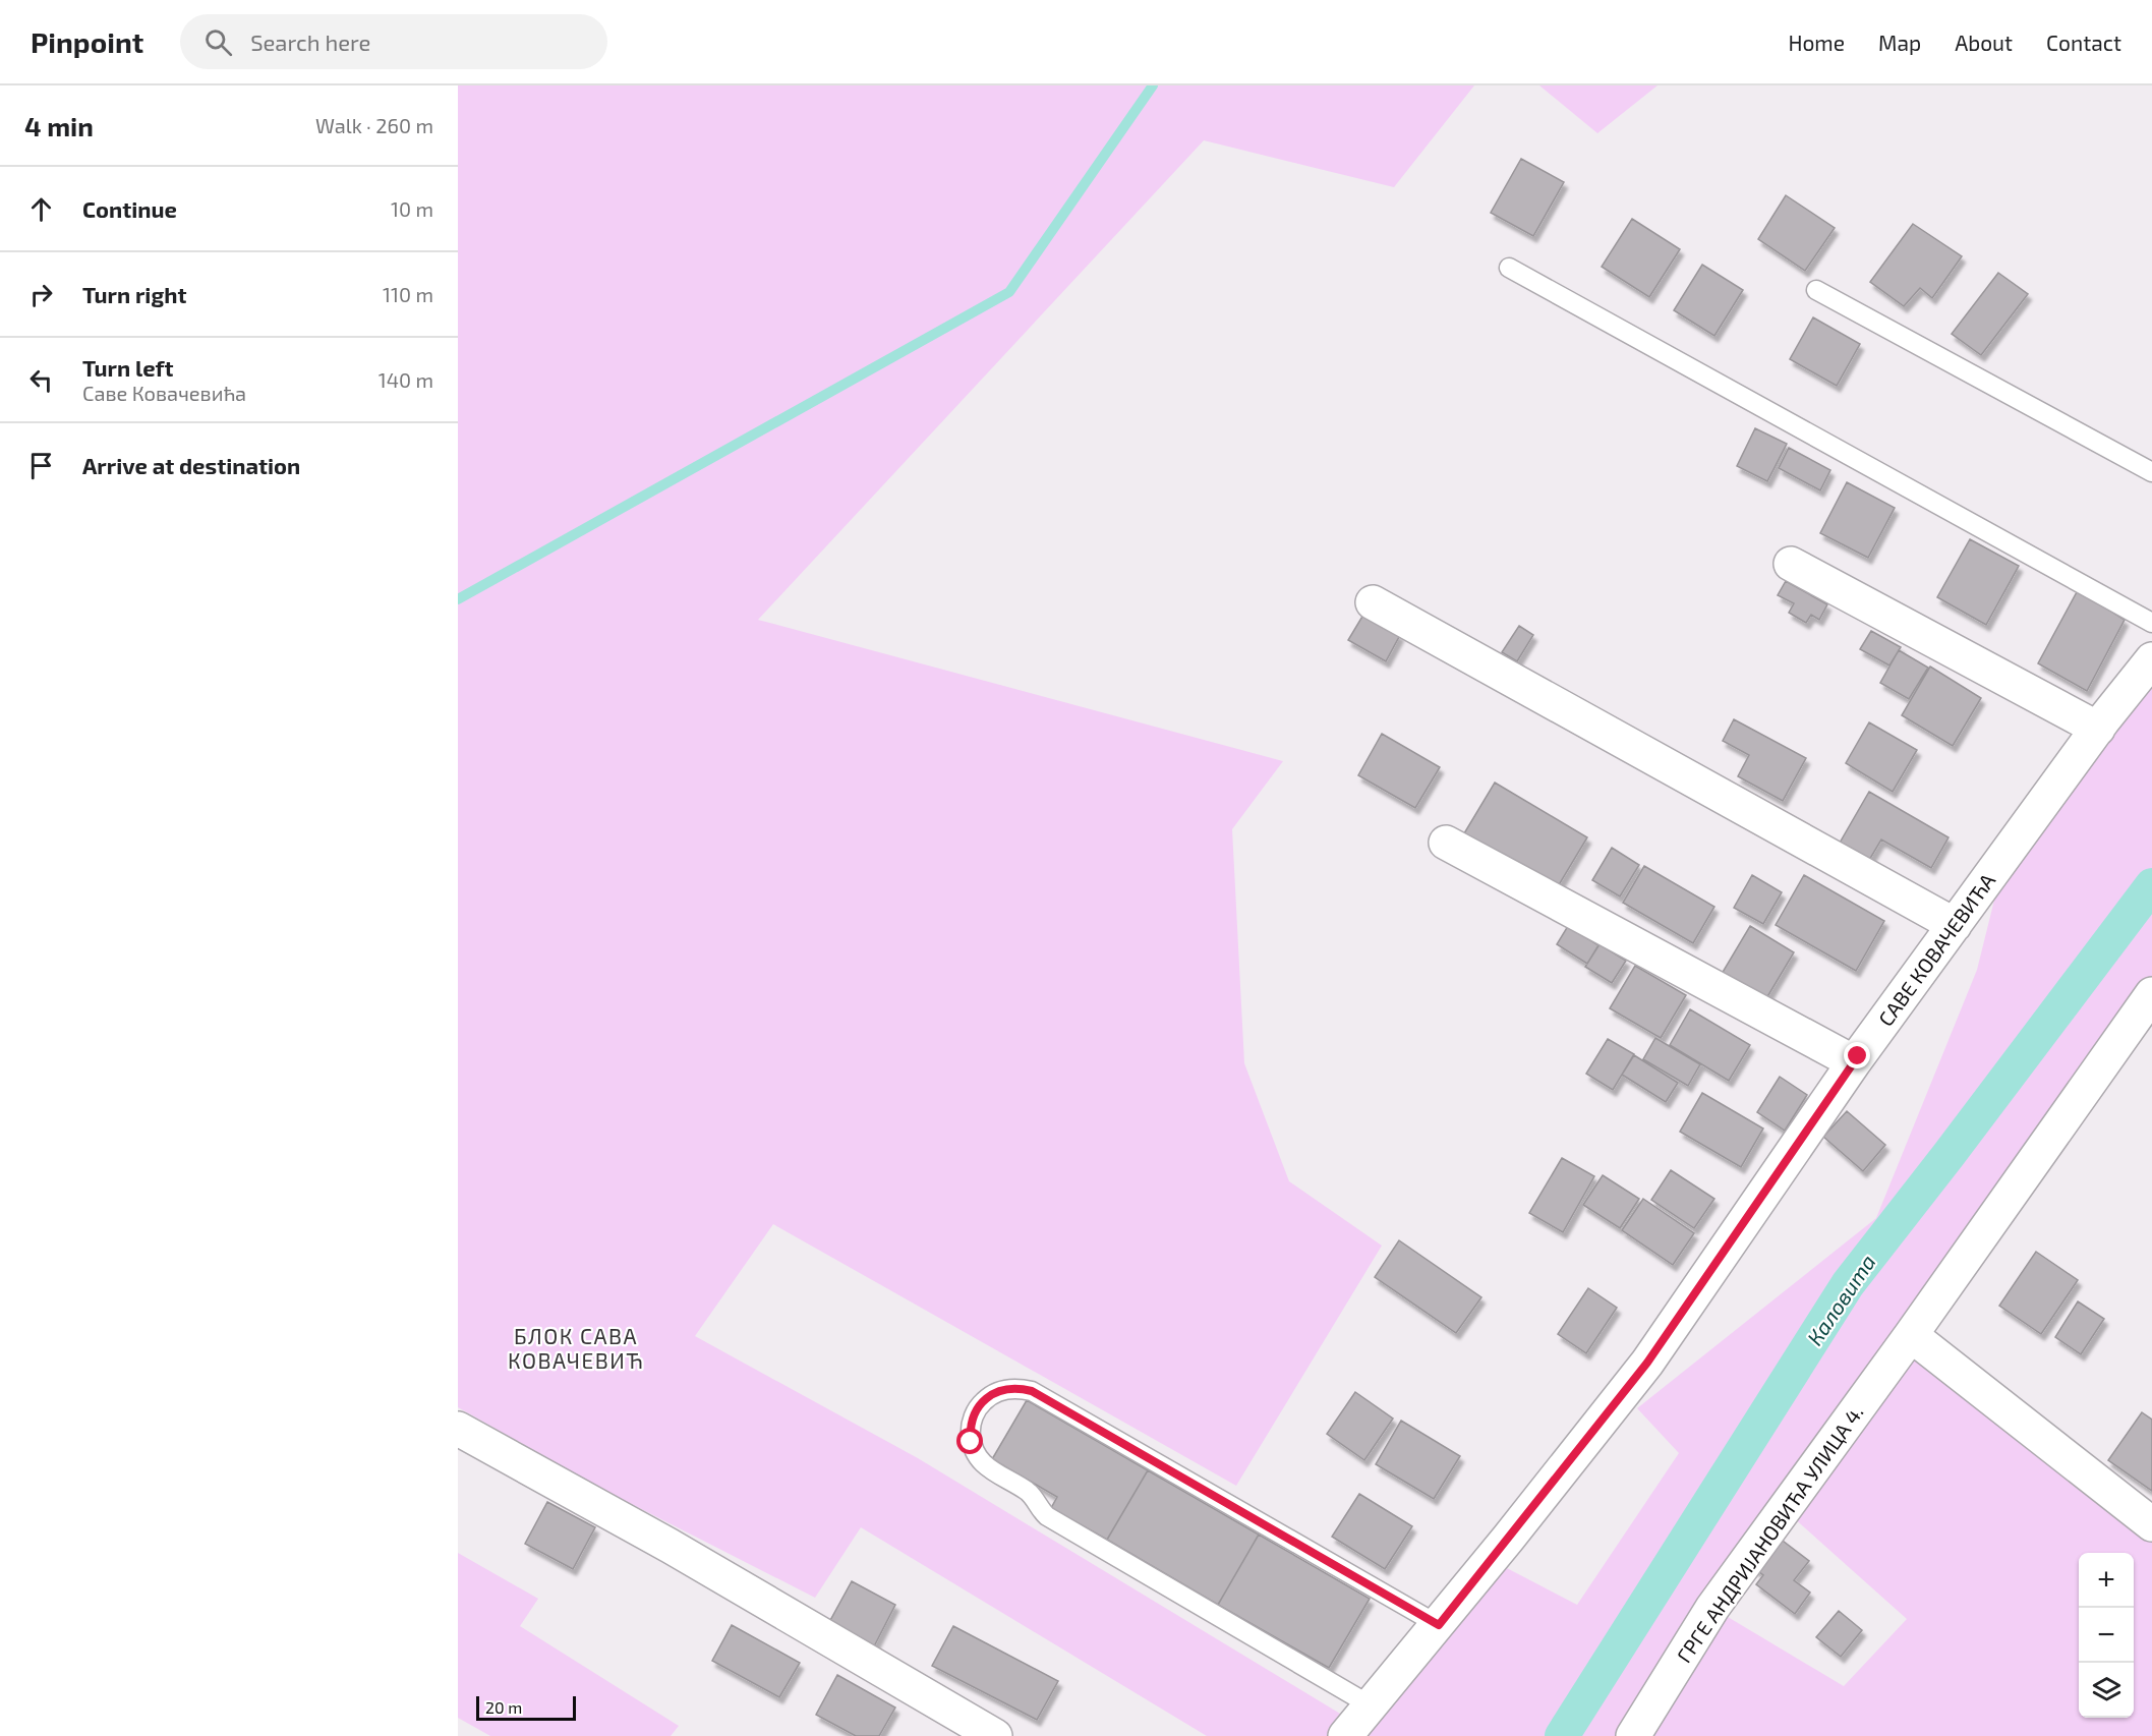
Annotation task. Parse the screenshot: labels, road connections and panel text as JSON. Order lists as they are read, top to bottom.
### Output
{
  "streets": {
    "street": ["САВЕ КОВАЧЕВИЋА", "ГРГЕ АНДРИЈАНОВИЋА УЛИЦА 4."]
  },
  "districts": ["БЛОК САВА КОВАЧЕВИЋ"],
  "water": ["Каловита"],
  "scale_bar": "20 m",
  "page": {
    "header": "Pinpoint",
    "search": "Search here",
    "nav": [
      "Home",
      "Map",
      "About",
      "Contact"
    ],
    "heading": ["4 min", "Walk · 260 m"],
    "list": [
      ["Continue", "10 m"],
      ["Turn right", "110 m"],
      ["Turn left", "Саве Ковачевића", "140 m"],
      "Arrive at destination"
    ],
    "map_buttons": ["+", "−"],
    "scale": "20 m"
  }
}
